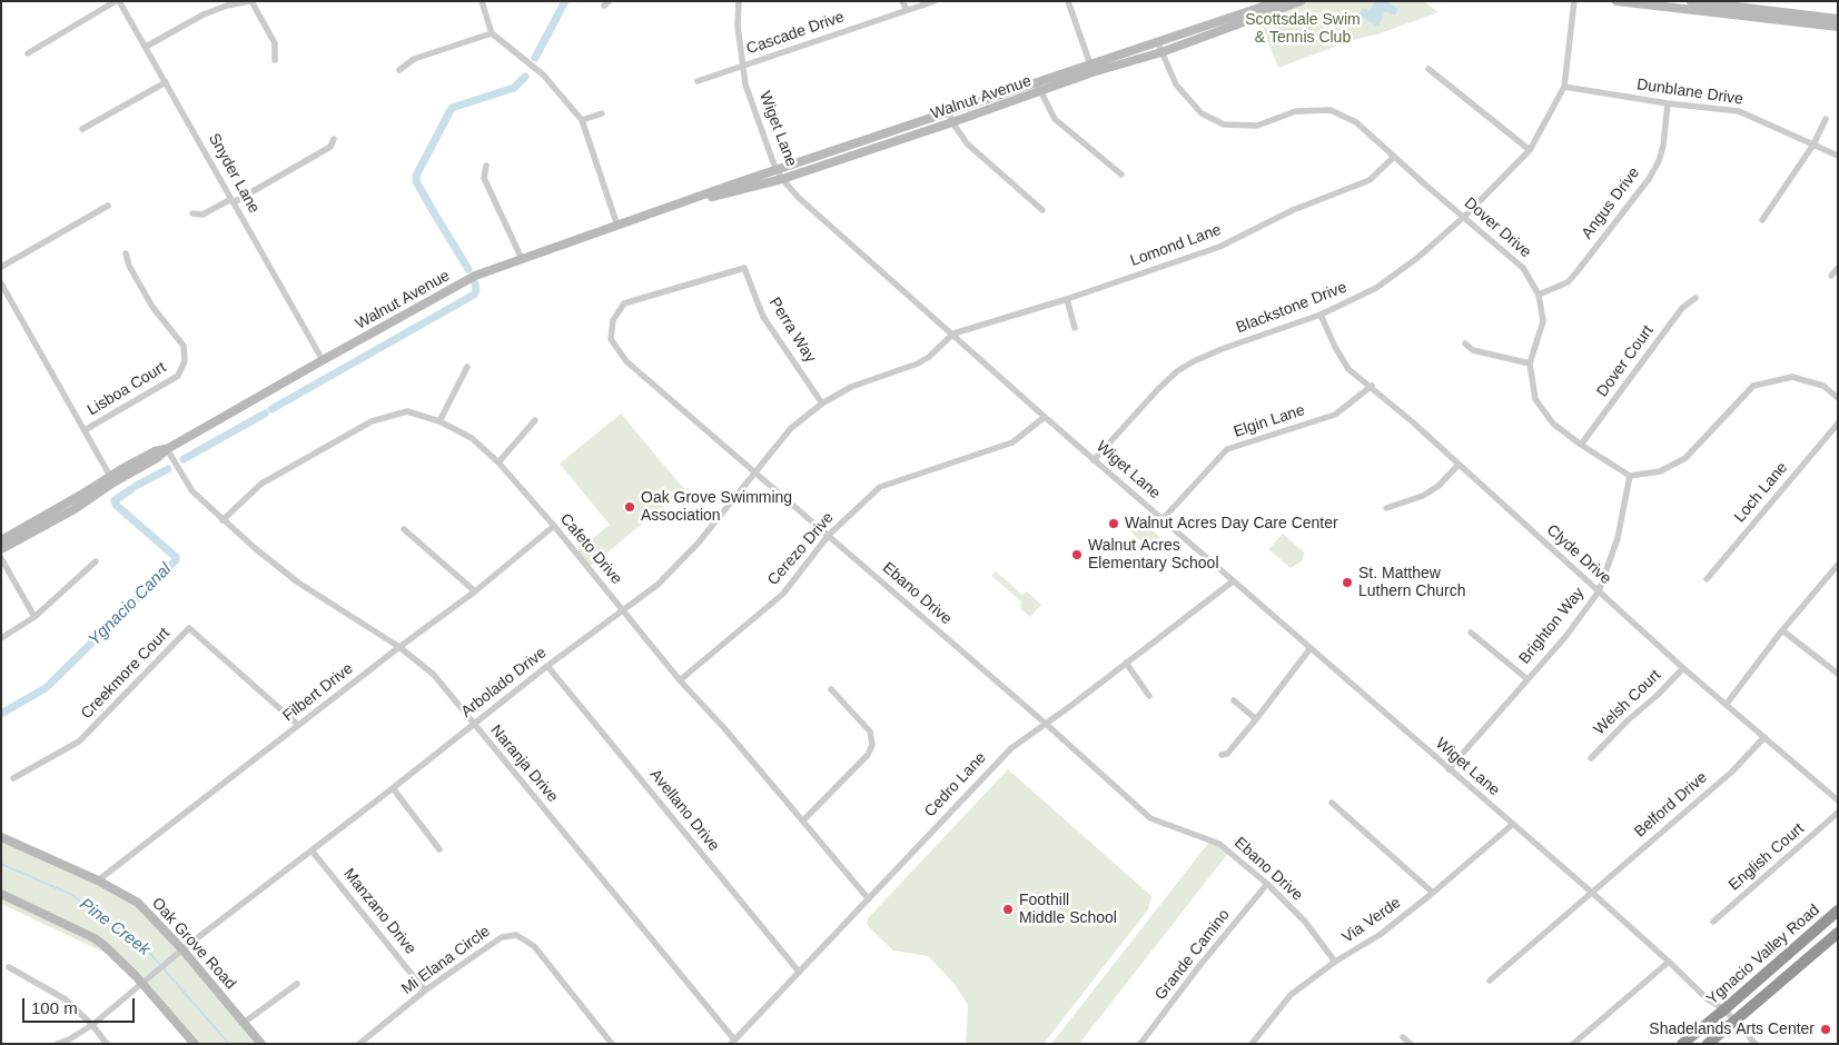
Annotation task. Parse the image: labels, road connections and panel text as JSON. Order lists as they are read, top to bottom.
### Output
{
  "streets": {
    "highway": ["Ygnacio Valley Road"],
    "street": [
      "Cascade Drive",
      "Dunblane Drive",
      "Walnut Avenue",
      "Wiget Lane",
      "Snyder Lane",
      "Angus Drive",
      "Dover Drive",
      "Lomond Lane",
      "Blackstone Drive",
      "Perra Way",
      "Dover Court",
      "Lisboa Court",
      "Elgin Lane",
      "Loch Lane",
      "Cafeto Drive",
      "Cerezo Drive",
      "Clyde Drive",
      "Ebano Drive",
      "Brighton Way",
      "Creekmore Court",
      "Arbolado Drive",
      "Filbert Drive",
      "Welsh Court",
      "Naranja Drive",
      "Cedro Lane",
      "Belford Drive",
      "Avellano Drive",
      "English Court",
      "Manzano Drive",
      "Via Verde",
      "Oak Grove Road",
      "Grande Camino",
      "Mi Elana Circle"
    ]
  },
  "crossings": [
    ["Cascade Drive", "Wiget Lane"],
    ["Dunblane Drive", "Angus Drive"],
    ["Dunblane Drive", "Blackstone Drive"],
    ["Walnut Avenue", "Wiget Lane"],
    ["Walnut Avenue", "Snyder Lane"],
    ["Walnut Avenue", "Dover Drive"],
    ["Walnut Avenue", "Naranja Drive"],
    ["Wiget Lane", "Lomond Lane"],
    ["Wiget Lane", "Blackstone Drive"],
    ["Wiget Lane", "Elgin Lane"],
    ["Wiget Lane", "Cerezo Drive"],
    ["Wiget Lane", "Brighton Way"],
    ["Wiget Lane", "Arbolado Drive"],
    ["Wiget Lane", "Cedro Lane"],
    ["Wiget Lane", "Belford Drive"],
    ["Wiget Lane", "Via Verde"],
    ["Wiget Lane", "Ygnacio Valley Road"],
    ["Angus Drive", "Dover Drive"],
    ["Dover Drive", "Lomond Lane"],
    ["Dover Drive", "Blackstone Drive"],
    ["Dover Drive", "Dover Court"],
    ["Dover Drive", "Brighton Way"],
    ["Lomond Lane", "Arbolado Drive"],
    ["Blackstone Drive", "Clyde Drive"],
    ["Perra Way", "Ebano Drive"],
    ["Perra Way", "Arbolado Drive"],
    ["Elgin Lane", "Clyde Drive"],
    ["Cafeto Drive", "Cerezo Drive"],
    ["Cafeto Drive", "Arbolado Drive"],
    ["Cafeto Drive", "Filbert Drive"],
    ["Cafeto Drive", "Naranja Drive"],
    ["Cafeto Drive", "Cedro Lane"],
    ["Cerezo Drive", "Ebano Drive"],
    ["Clyde Drive", "Brighton Way"],
    ["Clyde Drive", "Welsh Court"],
    ["Clyde Drive", "Belford Drive"],
    ["Ebano Drive", "Arbolado Drive"],
    ["Ebano Drive", "Cedro Lane"],
    ["Ebano Drive", "Via Verde"],
    ["Ebano Drive", "Grande Camino"],
    ["Creekmore Court", "Filbert Drive"],
    ["Arbolado Drive", "Naranja Drive"],
    ["Arbolado Drive", "Avellano Drive"],
    ["Arbolado Drive", "Manzano Drive"],
    ["Arbolado Drive", "Oak Grove Road"],
    ["Filbert Drive", "Naranja Drive"],
    ["Filbert Drive", "Oak Grove Road"],
    ["Naranja Drive", "Cedro Lane"],
    ["Cedro Lane", "Avellano Drive"],
    ["Manzano Drive", "Mi Elana Circle"]
  ],
  "water": ["Ygnacio Canal", "Pine Creek"],
  "parks": ["Scottsdale Swim & Tennis Club"],
  "places": [
    "Oak Grove Swimming Association",
    "Walnut Acres Day Care Center",
    "Walnut Acres Elementary School",
    "St. Matthew Luthern Church",
    "Foothill Middle School",
    "Shadelands Arts Center"
  ],
  "scale_bar": "100 m"
}
